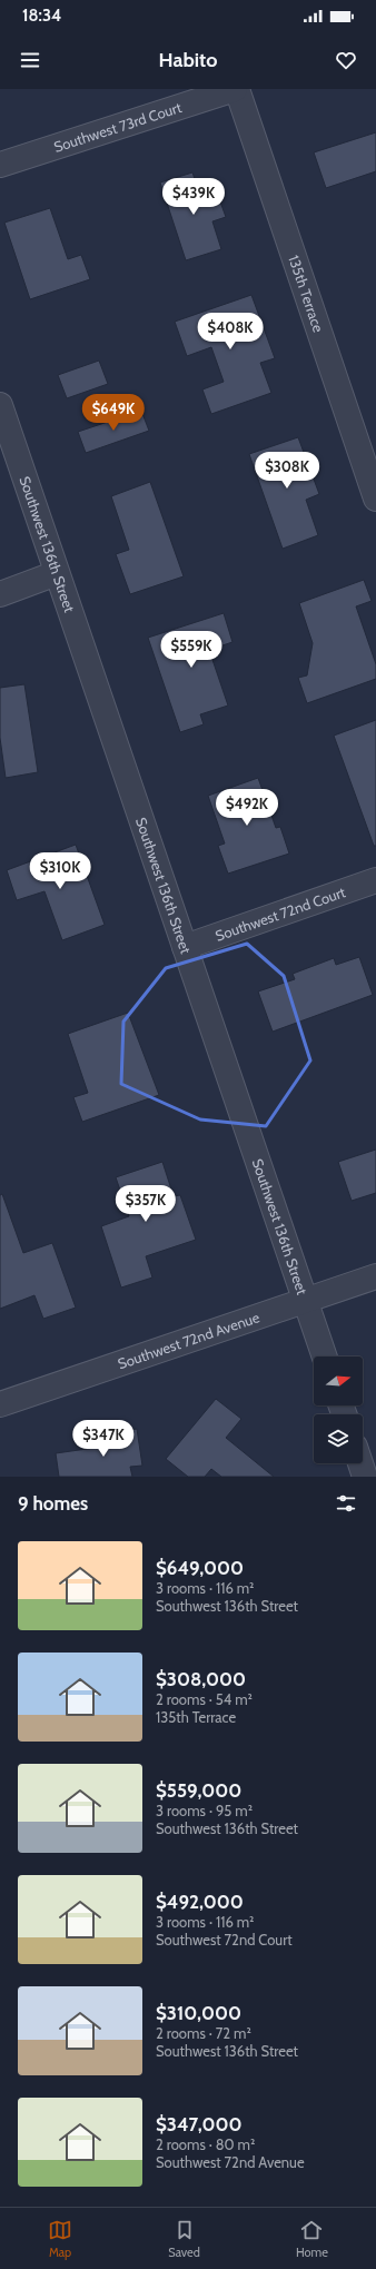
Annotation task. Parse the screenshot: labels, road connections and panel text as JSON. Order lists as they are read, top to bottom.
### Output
{
  "streets": {
    "street": [
      "Southwest 73rd Court",
      "135th Terrace",
      "Southwest 136th Street",
      "Southwest 72nd Court",
      "Southwest 72nd Avenue"
    ]
  },
  "crossings": [
    ["Southwest 73rd Court", "135th Terrace"],
    ["Southwest 136th Street", "Southwest 72nd Court"],
    ["Southwest 136th Street", "Southwest 72nd Avenue"]
  ],
  "north": "right",
  "page": {
    "status": "18:34",
    "header": "Habito",
    "price": [
      "$439K",
      "$408K",
      "$649K",
      "$308K",
      "$559K",
      "$492K",
      "$310K",
      "$357K",
      "$347K"
    ],
    "heading": "9 homes",
    "list": [
      {
        "name": "$649,000",
        "note": "3 rooms · 116 m² · Southwest 136th Street"
      },
      {
        "name": "$308,000",
        "note": "2 rooms · 54 m² · 135th Terrace"
      },
      {
        "name": "$559,000",
        "note": "3 rooms · 95 m² · Southwest 136th Street"
      },
      {
        "name": "$492,000",
        "note": "3 rooms · 116 m² · Southwest 72nd Court"
      },
      {
        "name": "$310,000",
        "note": "2 rooms · 72 m² · Southwest 136th Street"
      },
      {
        "name": "$347,000",
        "note": "2 rooms · 80 m² · Southwest 72nd Avenue"
      }
    ],
    "tabs": ["Map", "Saved", "Home"]
  }
}
